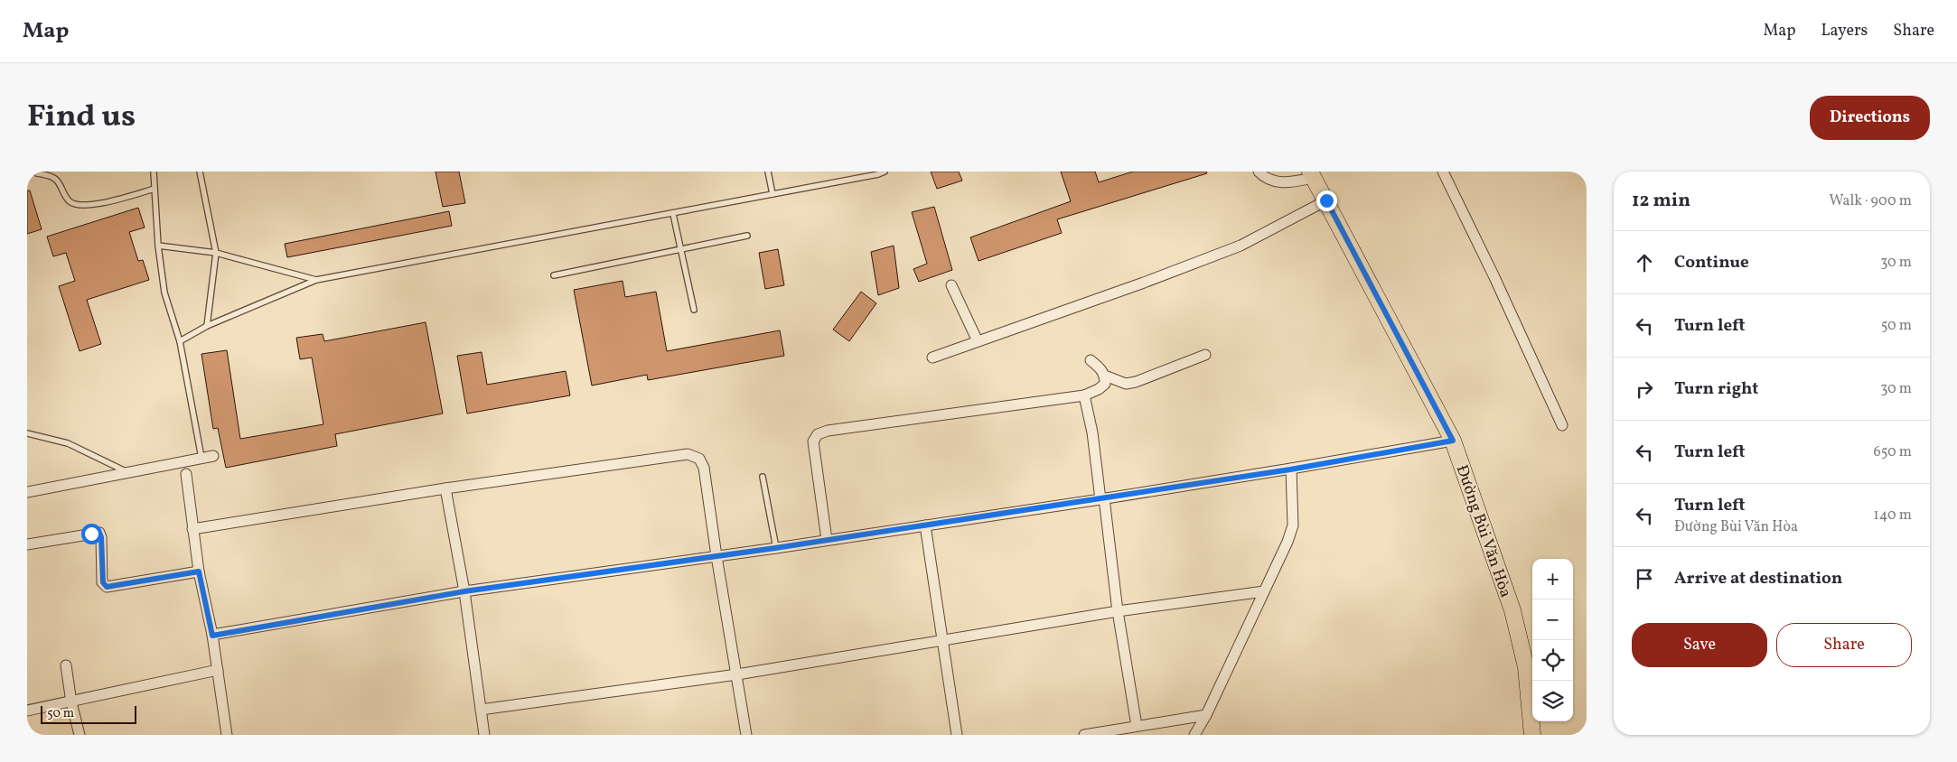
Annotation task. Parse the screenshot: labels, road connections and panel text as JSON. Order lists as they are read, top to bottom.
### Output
{
  "streets": {
    "main road": ["Đường Bùi Văn Hòa"]
  },
  "scale_bar": "50 m",
  "page": {
    "header": "Map",
    "nav": ["Map", "Layers", "Share"],
    "title": "Find us",
    "buttons": [
      "Directions",
      ["Save", "Share"]
    ],
    "heading": ["12 min", "Walk · 900 m"],
    "list": [
      ["Continue", "30 m"],
      ["Turn left", "50 m"],
      ["Turn right", "30 m"],
      ["Turn left", "650 m"],
      ["Turn left", "Đường Bùi Văn Hòa", "140 m"],
      "Arrive at destination"
    ],
    "map_buttons": ["+", "−"],
    "scale": "50 m"
  }
}
